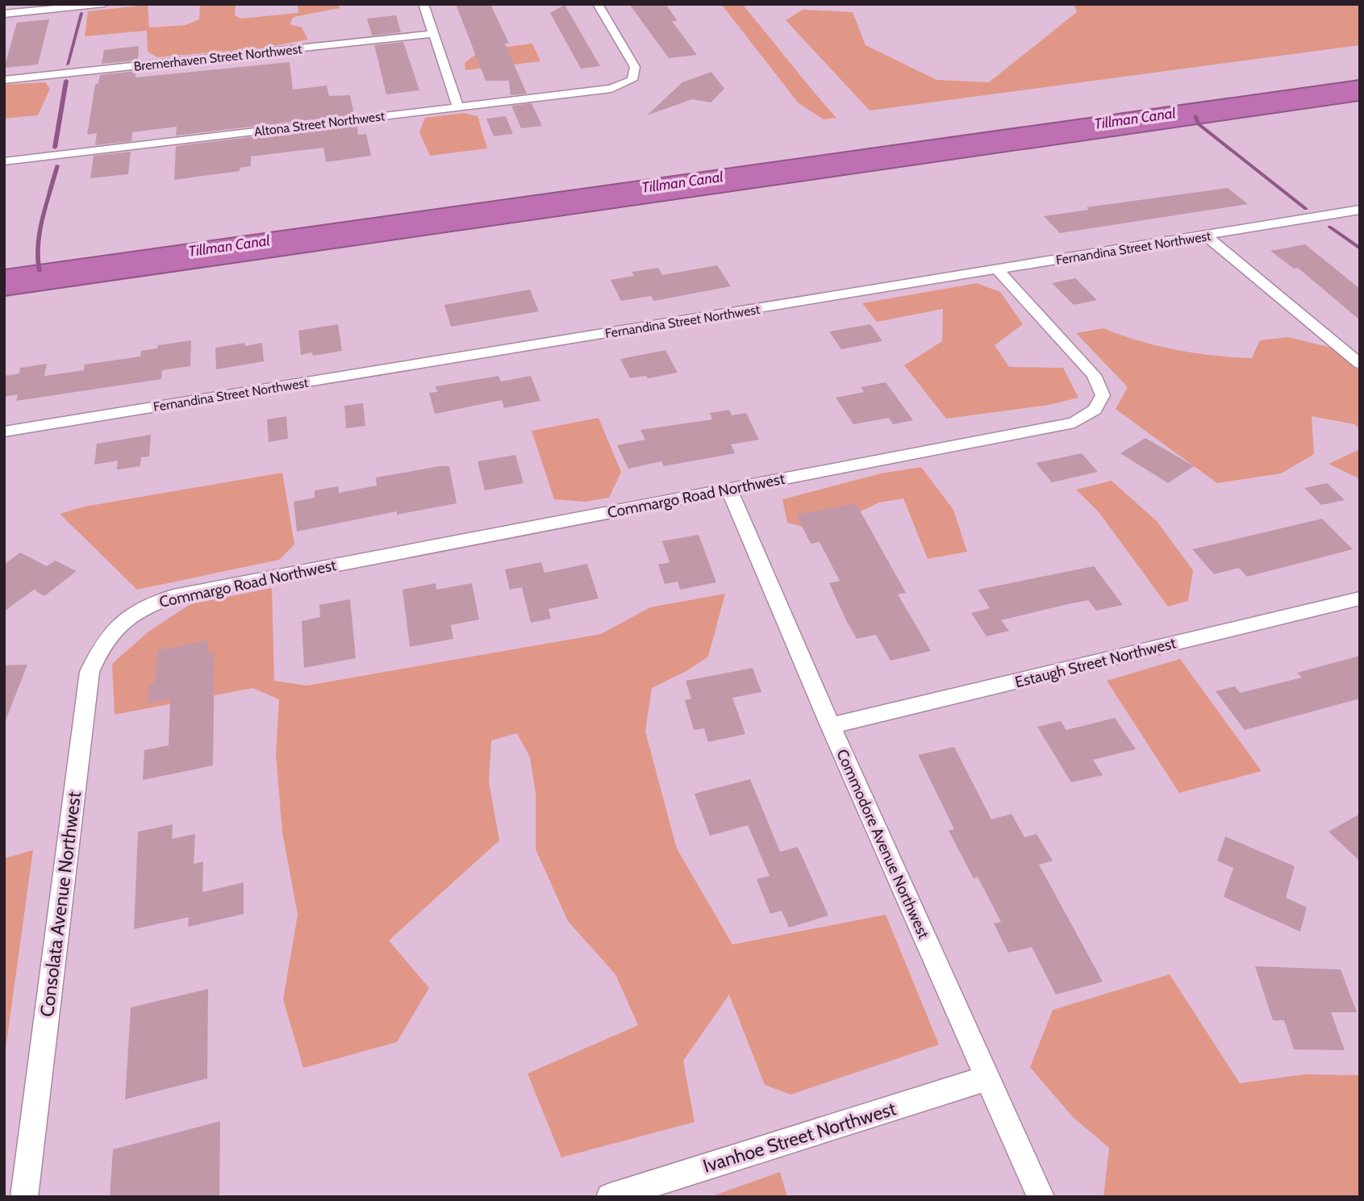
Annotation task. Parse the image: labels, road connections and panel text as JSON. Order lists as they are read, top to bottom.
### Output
{
  "streets": {
    "street": [
      "Bremerhaven Street Northwest",
      "Altona Street Northwest",
      "Fernandina Street Northwest",
      "Commargo Road Northwest",
      "Estaugh Street Northwest",
      "Commodore Avenue Northwest",
      "Consolata Avenue Northwest",
      "Ivanhoe Street Northwest"
    ]
  },
  "crossings": [
    ["Fernandina Street Northwest", "Commargo Road Northwest"],
    ["Commargo Road Northwest", "Commodore Avenue Northwest"],
    ["Commargo Road Northwest", "Consolata Avenue Northwest"],
    ["Estaugh Street Northwest", "Commodore Avenue Northwest"],
    ["Commodore Avenue Northwest", "Ivanhoe Street Northwest"]
  ],
  "water": ["Tillman Canal"]
}
